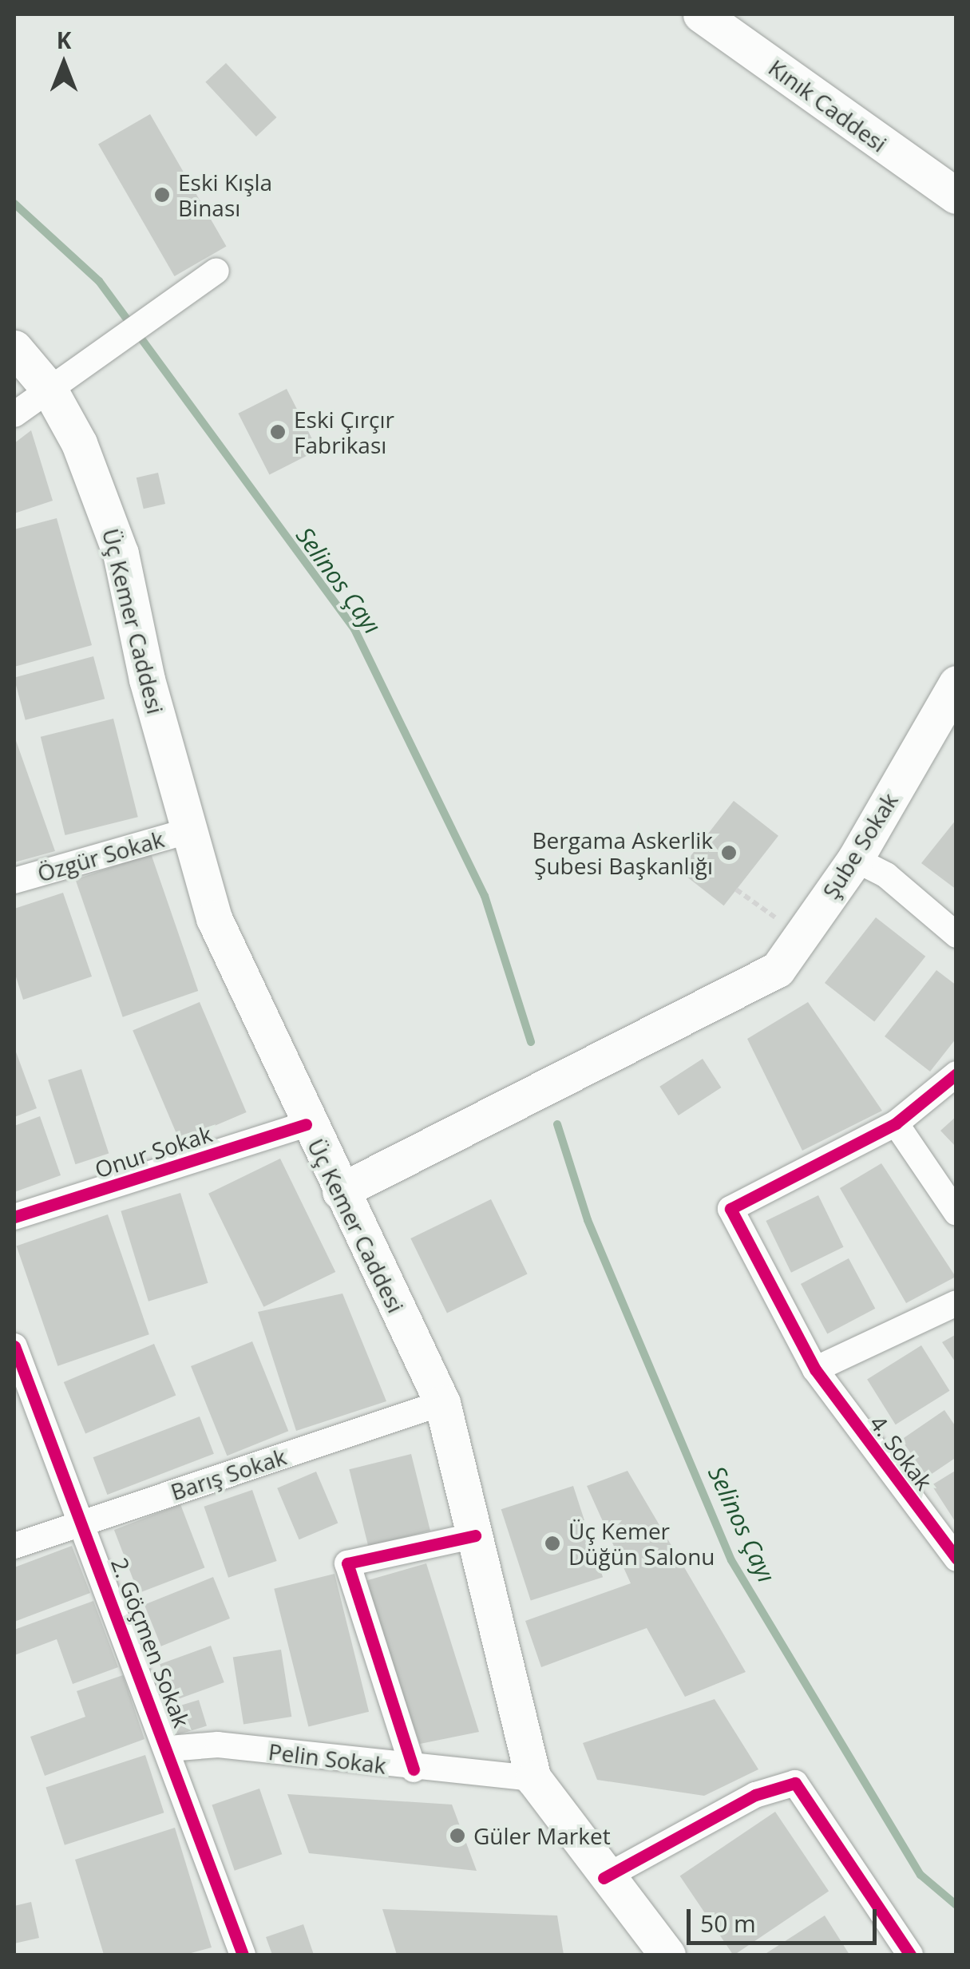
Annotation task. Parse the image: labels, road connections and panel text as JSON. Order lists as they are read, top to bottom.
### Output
{
  "streets": {
    "main road": ["Kınık Caddesi", "Üç Kemer Caddesi", "Şube Sokak"],
    "street": [
      "Özgür Sokak",
      "Onur Sokak",
      "4. Sokak",
      "Barış Sokak",
      "2. Göçmen Sokak",
      "Pelin Sokak"
    ]
  },
  "crossings": [
    ["Üç Kemer Caddesi", "Şube Sokak"],
    ["Üç Kemer Caddesi", "Özgür Sokak"],
    ["Üç Kemer Caddesi", "Onur Sokak"],
    ["Üç Kemer Caddesi", "Barış Sokak"],
    ["Üç Kemer Caddesi", "Pelin Sokak"],
    ["Barış Sokak", "2. Göçmen Sokak"],
    ["2. Göçmen Sokak", "Pelin Sokak"]
  ],
  "water": ["Selinos Çayı"],
  "places": [
    "Eski Kışla Binası",
    "Eski Çırçır Fabrikası",
    "Bergama Askerlik Şubesi Başkanlığı",
    "Üç Kemer Düğün Salonu",
    "Güler Market"
  ],
  "scale_bar": "50 m",
  "north": "top"
}
